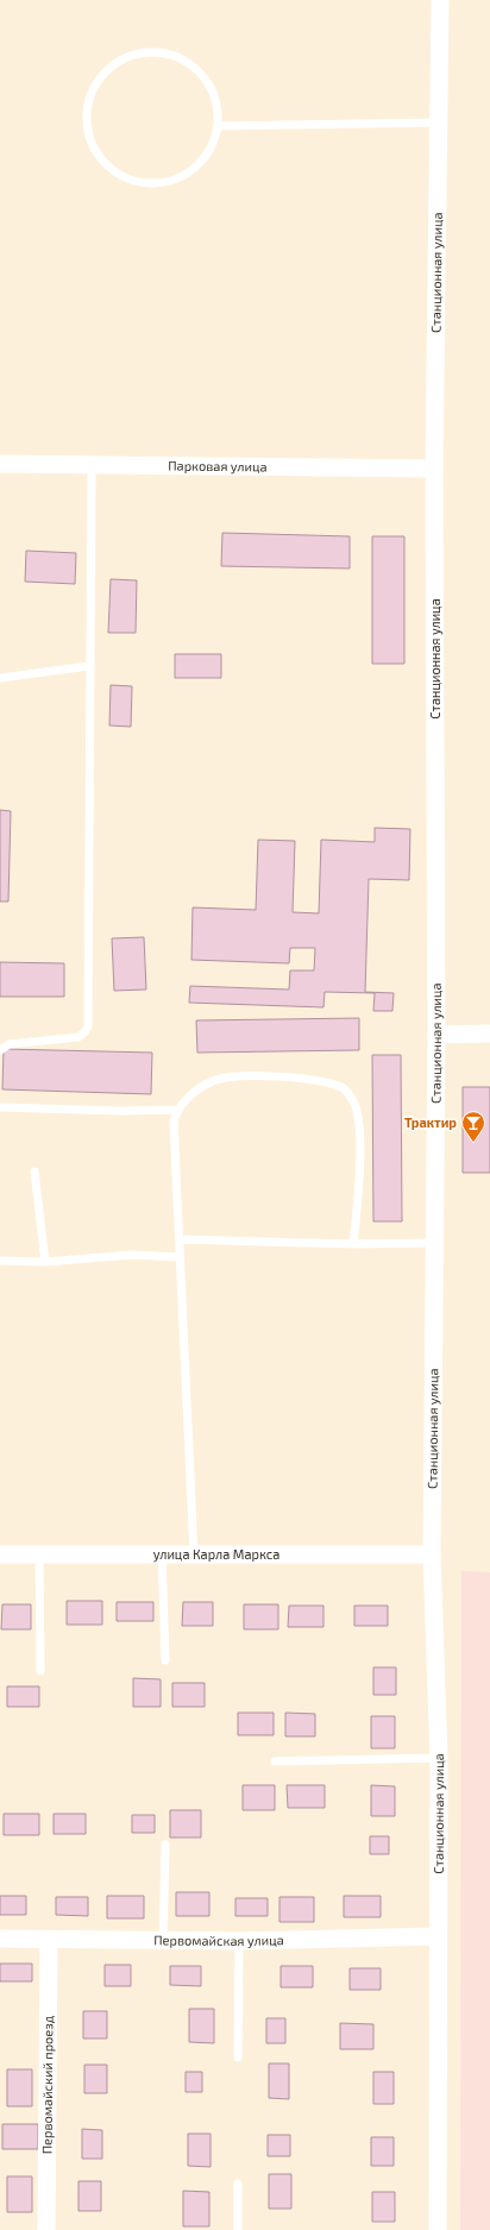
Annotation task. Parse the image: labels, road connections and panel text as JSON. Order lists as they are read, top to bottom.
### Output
{
  "streets": {
    "street": [
      "Станционная улица",
      "Парковая улица",
      "улица Карла Маркса",
      "Первомайская улица",
      "Первомайский проезд"
    ]
  },
  "crossings": [
    ["Станционная улица", "Парковая улица"],
    ["Станционная улица", "улица Карла Маркса"],
    ["Станционная улица", "Первомайская улица"],
    ["Первомайская улица", "Первомайский проезд"]
  ],
  "places": {
    "bar": ["Трактир"]
  }
}
